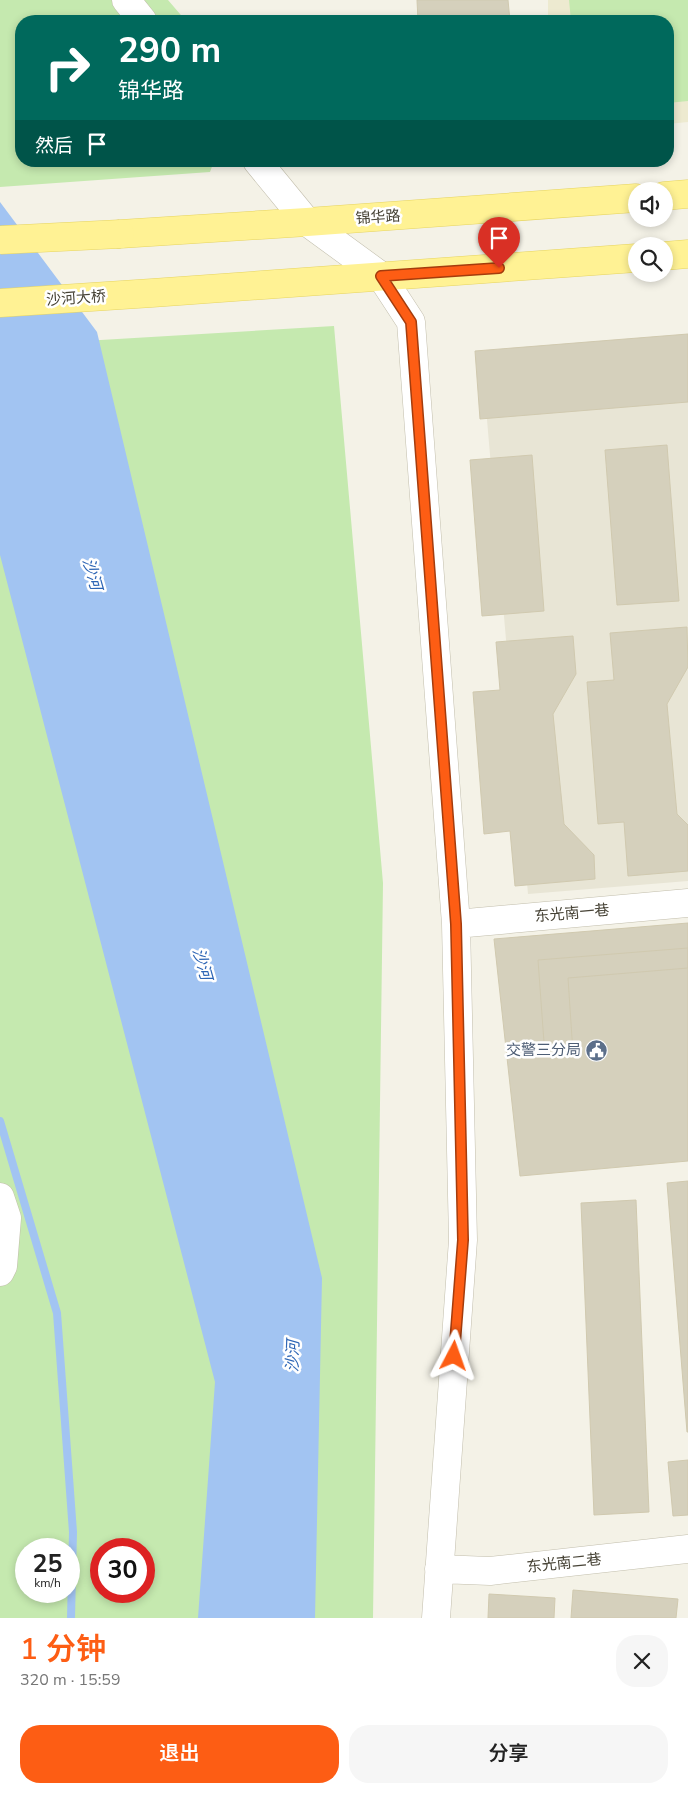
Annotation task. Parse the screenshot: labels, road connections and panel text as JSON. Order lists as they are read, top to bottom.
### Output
{
  "streets": {
    "main road": ["锦华路", "沙河大桥"],
    "street": ["东光南一巷", "东光南二巷"]
  },
  "water": ["沙河"],
  "places": {
    "public building": ["交警三分局"]
  },
  "page": {
    "turn": ["290 m", "锦华路"],
    "then": "然后",
    "speed": "25 km/h",
    "limit": "30",
    "heading": ["1 分钟", "320 m · 15:59"],
    "buttons": ["退出", "分享"]
  }
}
